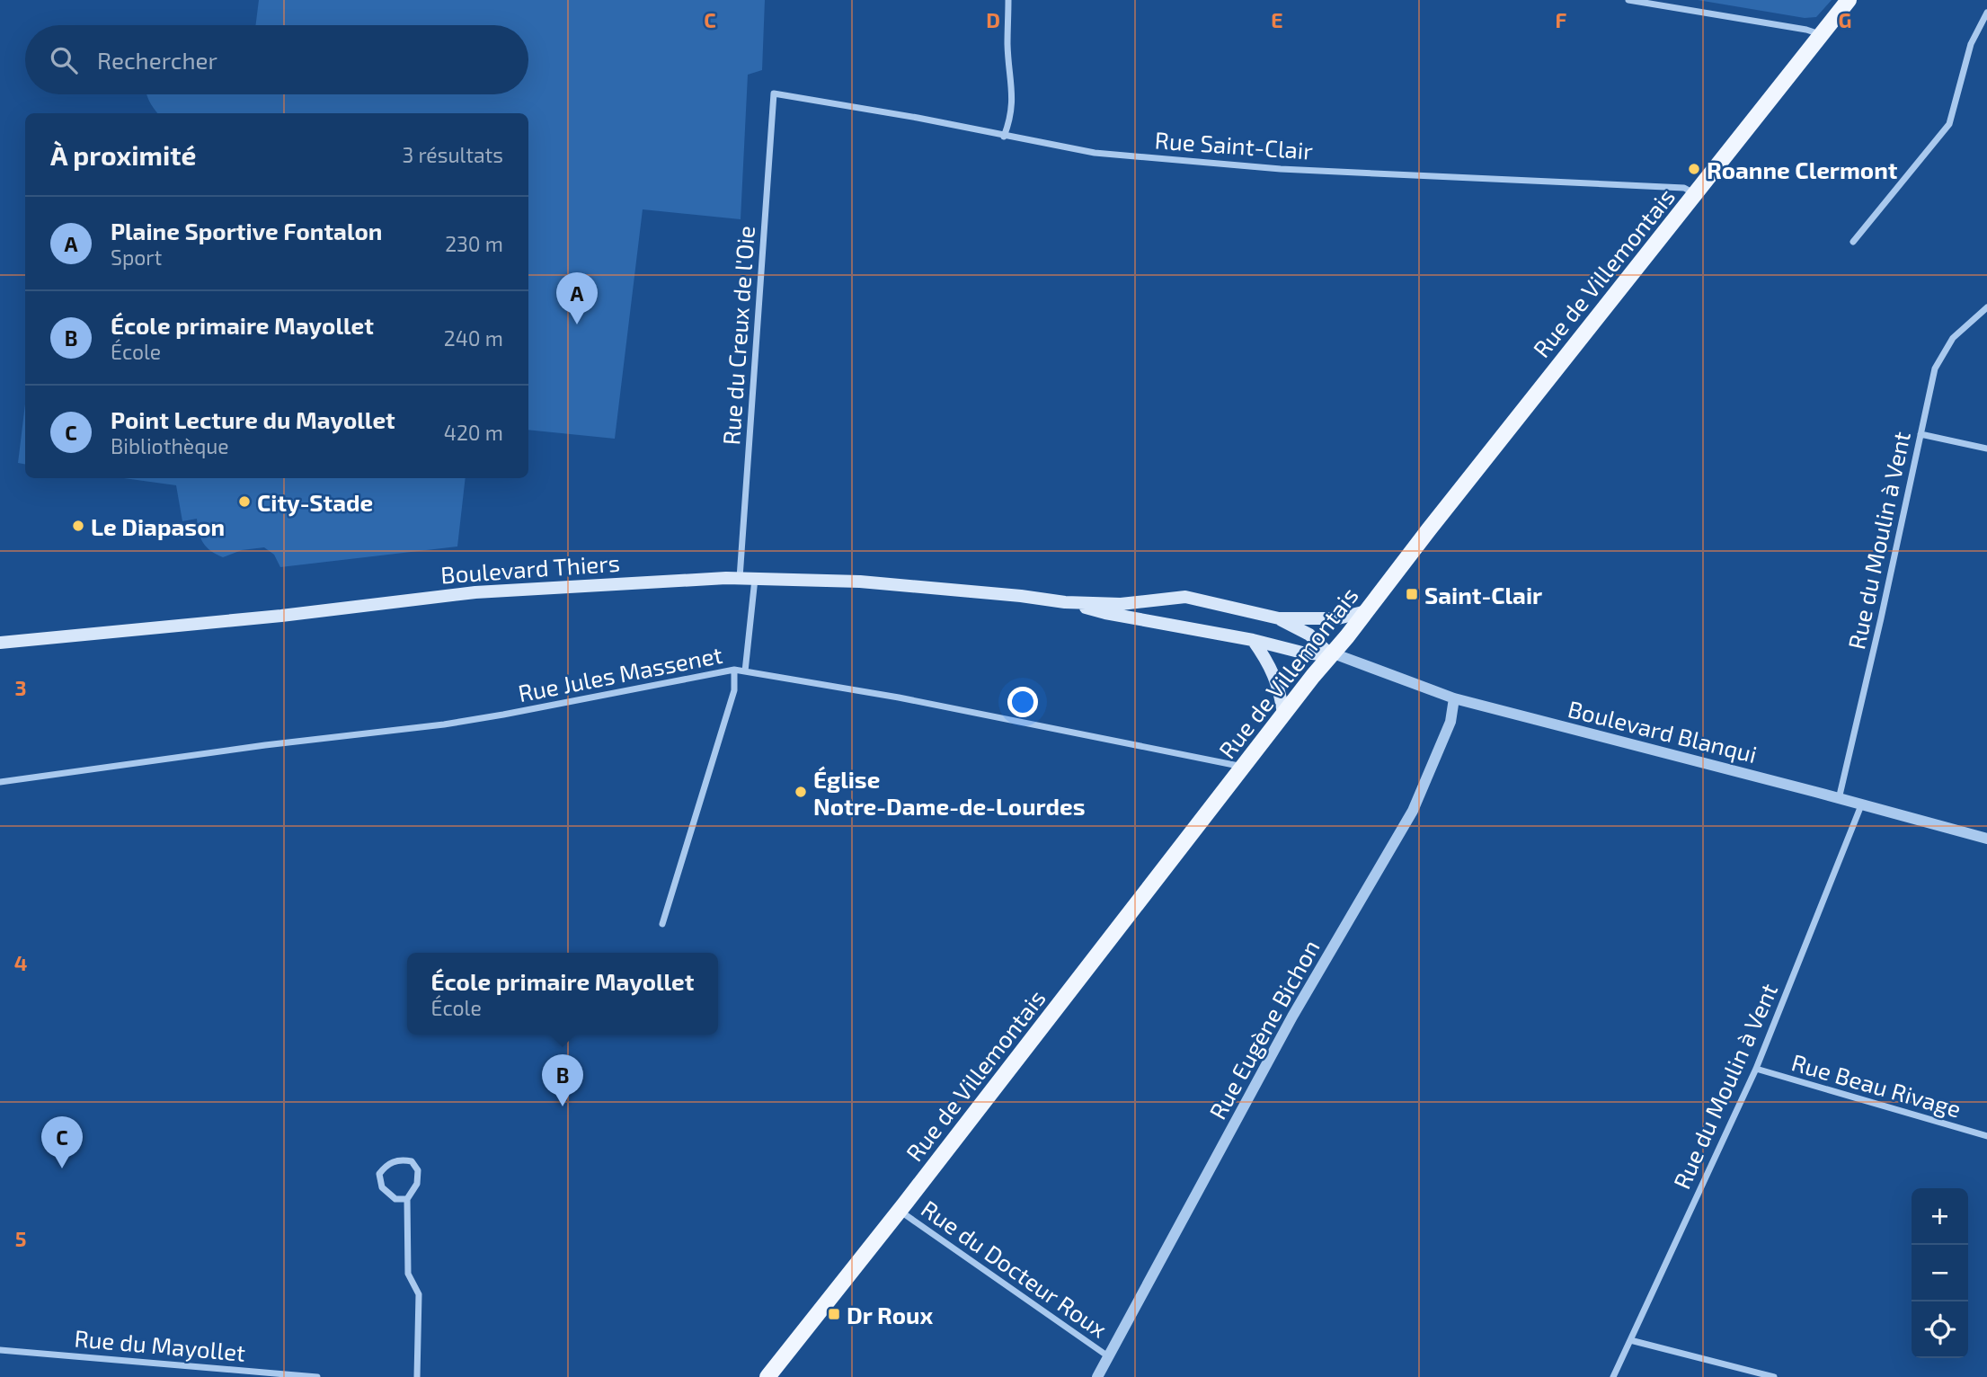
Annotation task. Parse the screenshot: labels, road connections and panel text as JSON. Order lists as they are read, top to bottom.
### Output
{
  "streets": {
    "main road": ["Rue de Villemontais", "Boulevard Thiers"],
    "street": [
      "Rue Saint-Clair",
      "Rue du Creux de l'Oie",
      "Rue du Moulin à Vent",
      "Rue Jules Massenet",
      "Boulevard Blanqui",
      "Rue Eugène Bichon",
      "Rue Beau Rivage",
      "Rue du Docteur Roux",
      "Rue du Mayollet"
    ]
  },
  "crossings": [
    ["Rue Saint-Clair", "Rue de Villemontais"],
    ["Rue Saint-Clair", "Rue du Creux de l'Oie"],
    ["Rue de Villemontais", "Boulevard Thiers"],
    ["Rue de Villemontais", "Rue Jules Massenet"],
    ["Rue de Villemontais", "Boulevard Blanqui"],
    ["Rue de Villemontais", "Rue du Docteur Roux"],
    ["Rue du Creux de l'Oie", "Boulevard Thiers"],
    ["Rue du Moulin à Vent", "Boulevard Blanqui"],
    ["Rue du Moulin à Vent", "Rue Beau Rivage"],
    ["Boulevard Thiers", "Boulevard Blanqui"],
    ["Boulevard Blanqui", "Rue Eugène Bichon"],
    ["Rue Eugène Bichon", "Rue du Docteur Roux"]
  ],
  "places": {
    "other": [
      "Roanne Clermont",
      "City-Stade",
      "Le Diapason",
      "Église Notre-Dame-de-Lourdes"
    ],
    "transit": ["Saint-Clair", "Dr Roux"]
  },
  "page": {
    "search": "Rechercher",
    "heading": ["À proximité", "3 résultats"],
    "list": [
      {
        "mark": "A",
        "name": "Plaine Sportive Fontalon",
        "note": "Sport",
        "value": "230 m"
      },
      {
        "mark": "B",
        "name": "École primaire Mayollet",
        "note": "École",
        "value": "240 m"
      },
      {
        "mark": "C",
        "name": "Point Lecture du Mayollet",
        "note": "Bibliothèque",
        "value": "420 m"
      }
    ],
    "pins": ["A", "B", "C"],
    "popup": ["École primaire Mayollet", "École"],
    "map_buttons": ["+", "−"]
  },
  "grid": {
    "columns": [
      "C",
      "D",
      "E",
      "F",
      "G"
    ],
    "rows": ["3", "4", "5"]
  }
}
